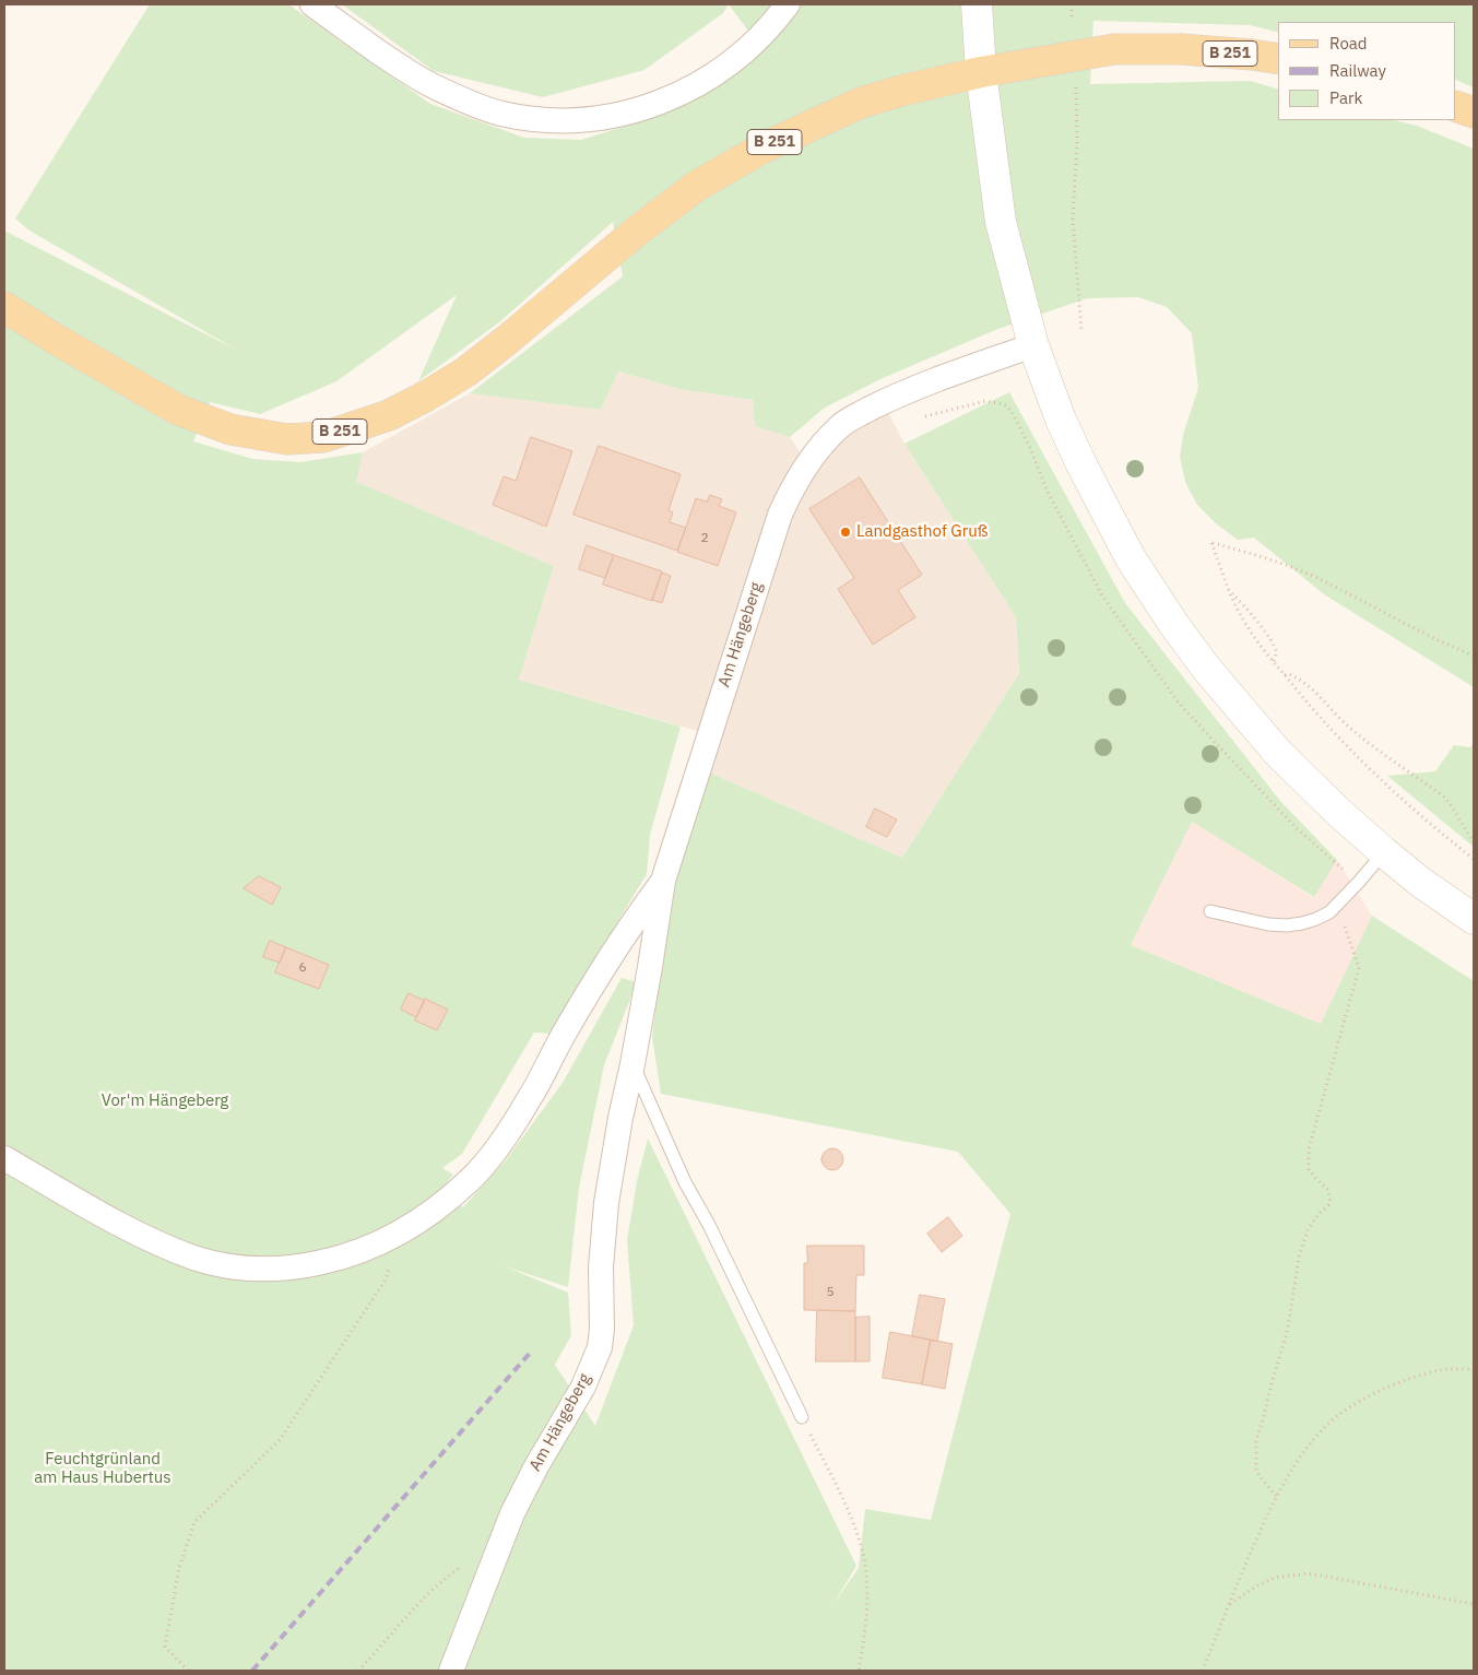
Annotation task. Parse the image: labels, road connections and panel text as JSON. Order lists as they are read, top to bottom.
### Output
{
  "streets": {
    "main road": ["B 251"],
    "street": ["Am Hängeberg"]
  },
  "parks": ["Vor'm Hängeberg", "Feuchtgrünland am Haus Hubertus"],
  "places": ["Landgasthof Gruß"],
  "house_numbers": ["2", "6", "5"],
  "legend": ["Road", "Railway", "Park"]
}
